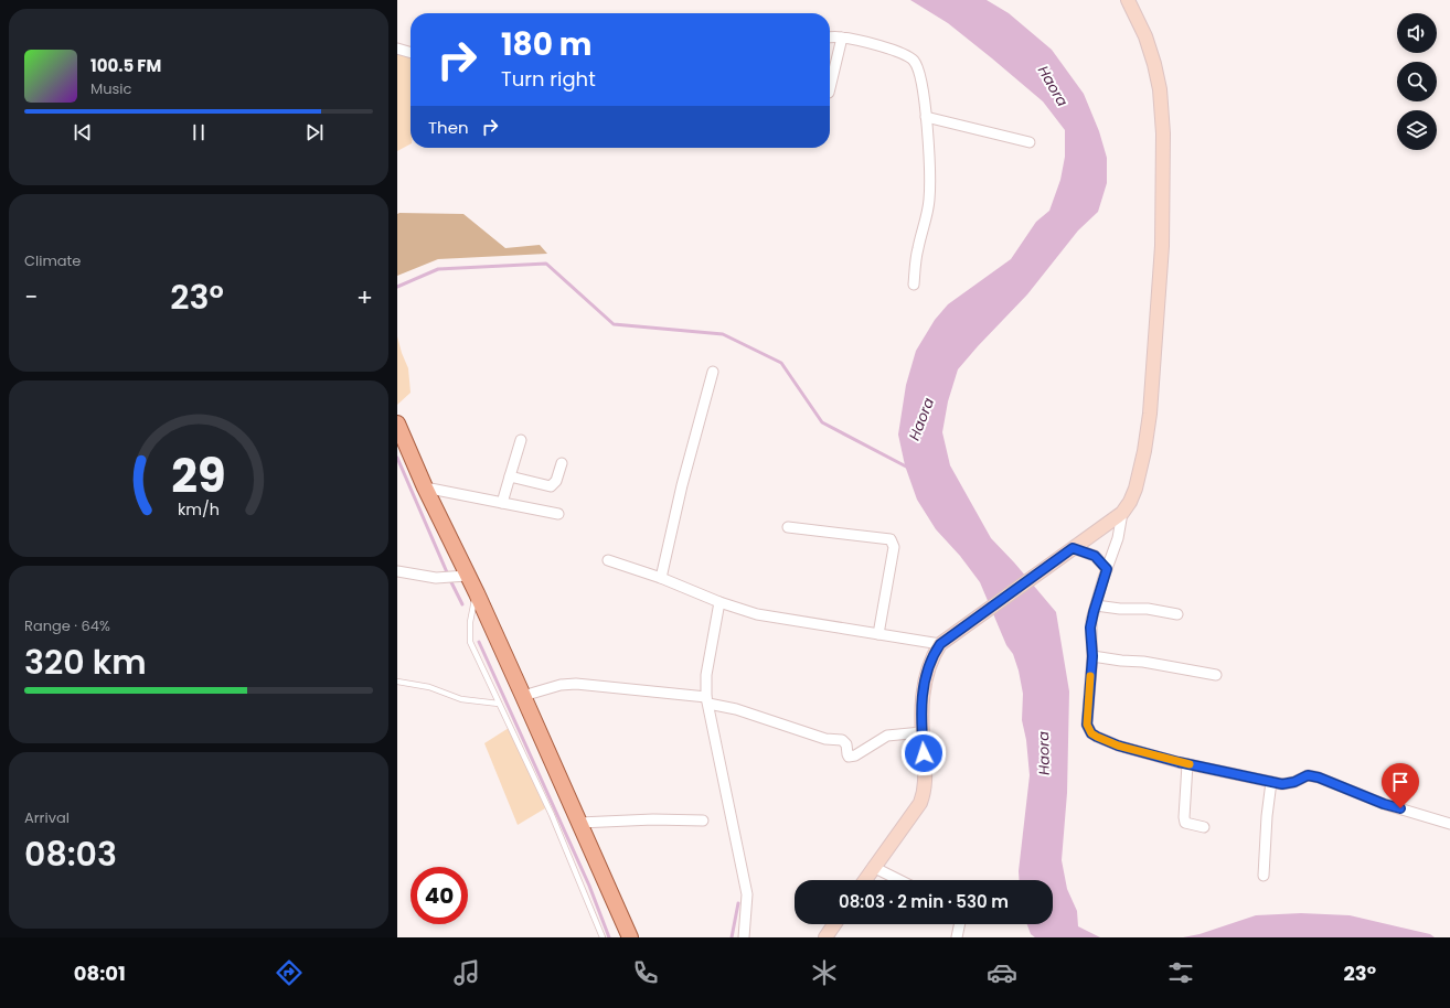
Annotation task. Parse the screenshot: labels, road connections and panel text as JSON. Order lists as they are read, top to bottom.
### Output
{
  "water": ["Haora"],
  "page": {
    "turn": ["180 m", "Turn right"],
    "song": ["100.5 FM", "Music"],
    "then": "Then",
    "tile": [
      "Climate",
      ["Range · 64%", "320 km"],
      ["Arrival", "08:03"]
    ],
    "heat": ["−", "23°", "+"],
    "limit": "40",
    "trip": "08:03 · 2 min · 530 m",
    "tabs": ["08:01", "23°"],
    "gauge": ["29", "km/h"]
  }
}
